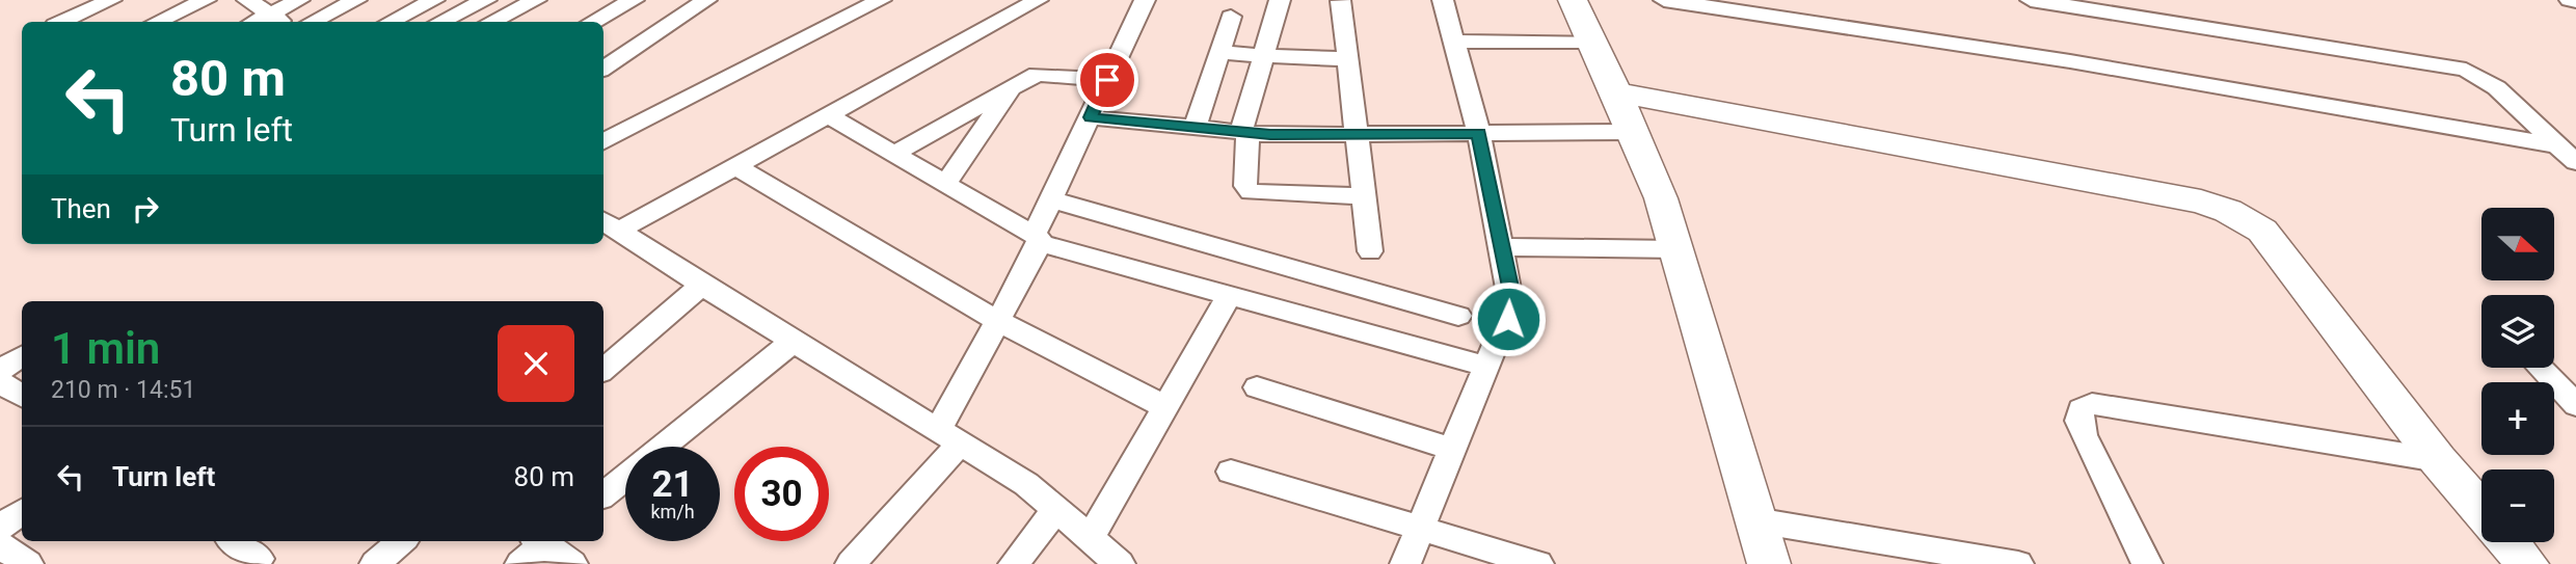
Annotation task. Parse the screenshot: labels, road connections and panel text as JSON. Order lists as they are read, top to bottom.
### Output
{
  "north": "right",
  "page": {
    "turn": ["80 m", "Turn left"],
    "then": "Then",
    "map_buttons": ["+", "−"],
    "heading": ["1 min", "210 m · 14:51"],
    "list": [
      {
        "name": "Turn left",
        "value": "80 m"
      }
    ],
    "speed": "21 km/h",
    "limit": "30"
  }
}
